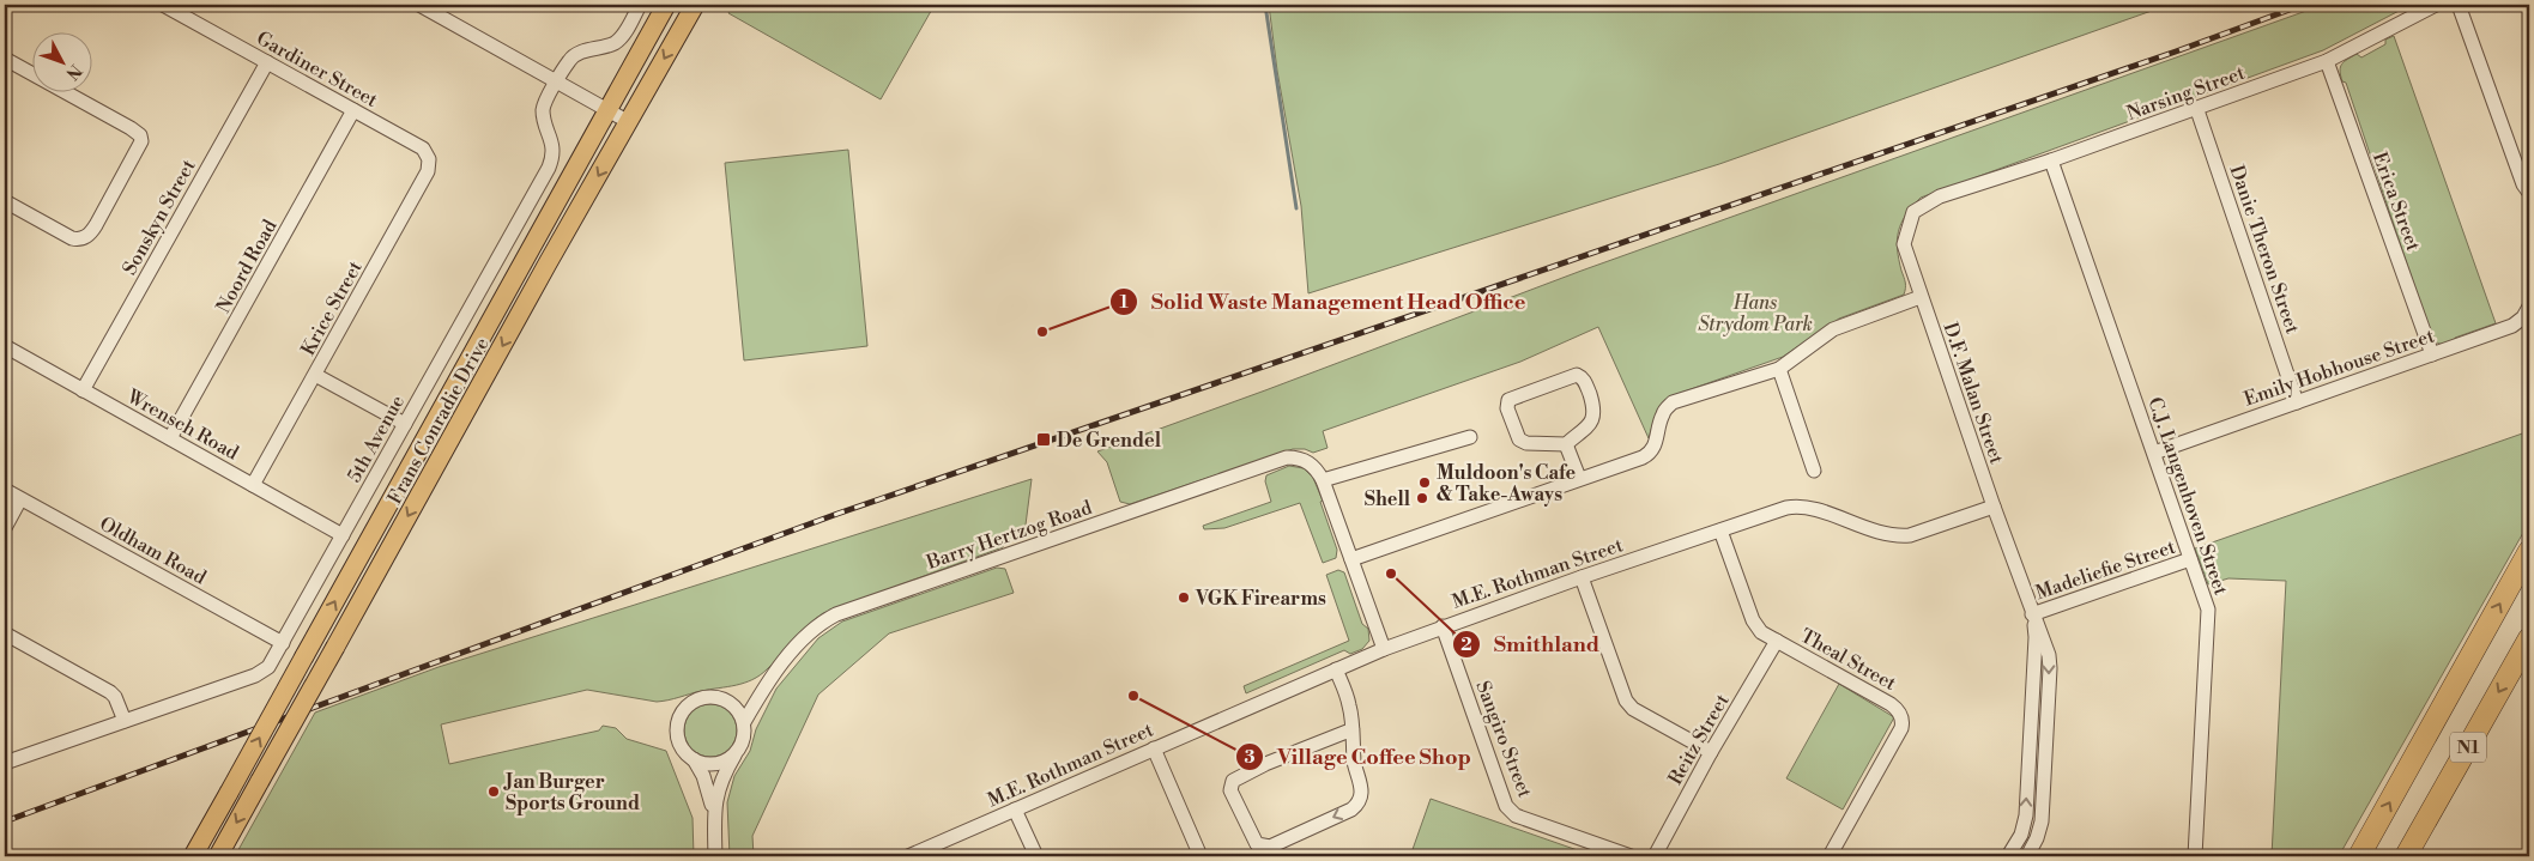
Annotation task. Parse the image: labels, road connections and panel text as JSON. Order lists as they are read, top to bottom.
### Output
{
  "streets": {
    "highway": ["N1"],
    "main road": ["Frans Conradie Drive"],
    "street": [
      "Gardiner Street",
      "Narsing Street",
      "Erica Street",
      "Sonskyn Street",
      "Danie Theron Street",
      "Noord Road",
      "Krice Street",
      "Emily Hobhouse Street",
      "D.F. Malan Street",
      "Wrensch Road",
      "5th Avenue",
      "C.J. Langenhoven Street",
      "Barry Hertzog Road",
      "Oldham Road",
      "Madeliefie Street",
      "M.E. Rothman Street",
      "Theal Street",
      "Sangiro Street",
      "Reitz Street"
    ]
  },
  "crossings": [
    ["Gardiner Street", "Sonskyn Street"],
    ["Gardiner Street", "Noord Road"],
    ["Gardiner Street", "Krice Street"],
    ["Narsing Street", "Erica Street"],
    ["Narsing Street", "Danie Theron Street"],
    ["Narsing Street", "D.F. Malan Street"],
    ["Narsing Street", "C.J. Langenhoven Street"],
    ["Erica Street", "Emily Hobhouse Street"],
    ["Sonskyn Street", "Wrensch Road"],
    ["Danie Theron Street", "Emily Hobhouse Street"],
    ["Noord Road", "Wrensch Road"],
    ["Krice Street", "Wrensch Road"],
    ["Emily Hobhouse Street", "C.J. Langenhoven Street"],
    ["D.F. Malan Street", "Madeliefie Street"],
    ["D.F. Malan Street", "M.E. Rothman Street"],
    ["Wrensch Road", "5th Avenue"],
    ["5th Avenue", "Oldham Road"],
    ["C.J. Langenhoven Street", "Madeliefie Street"],
    ["M.E. Rothman Street", "Theal Street"],
    ["M.E. Rothman Street", "Sangiro Street"],
    ["Theal Street", "Reitz Street"]
  ],
  "parks": ["Hans Strydom Park"],
  "places": {
    "other": [
      "Solid Waste Management Head Office",
      "Muldoon's Cafe & Take-Aways",
      "Shell",
      "Smithland",
      "VGK Firearms",
      "Village Coffee Shop",
      "Jan Burger Sports Ground"
    ],
    "transit": ["De Grendel"]
  },
  "north": "bottom right"
}
